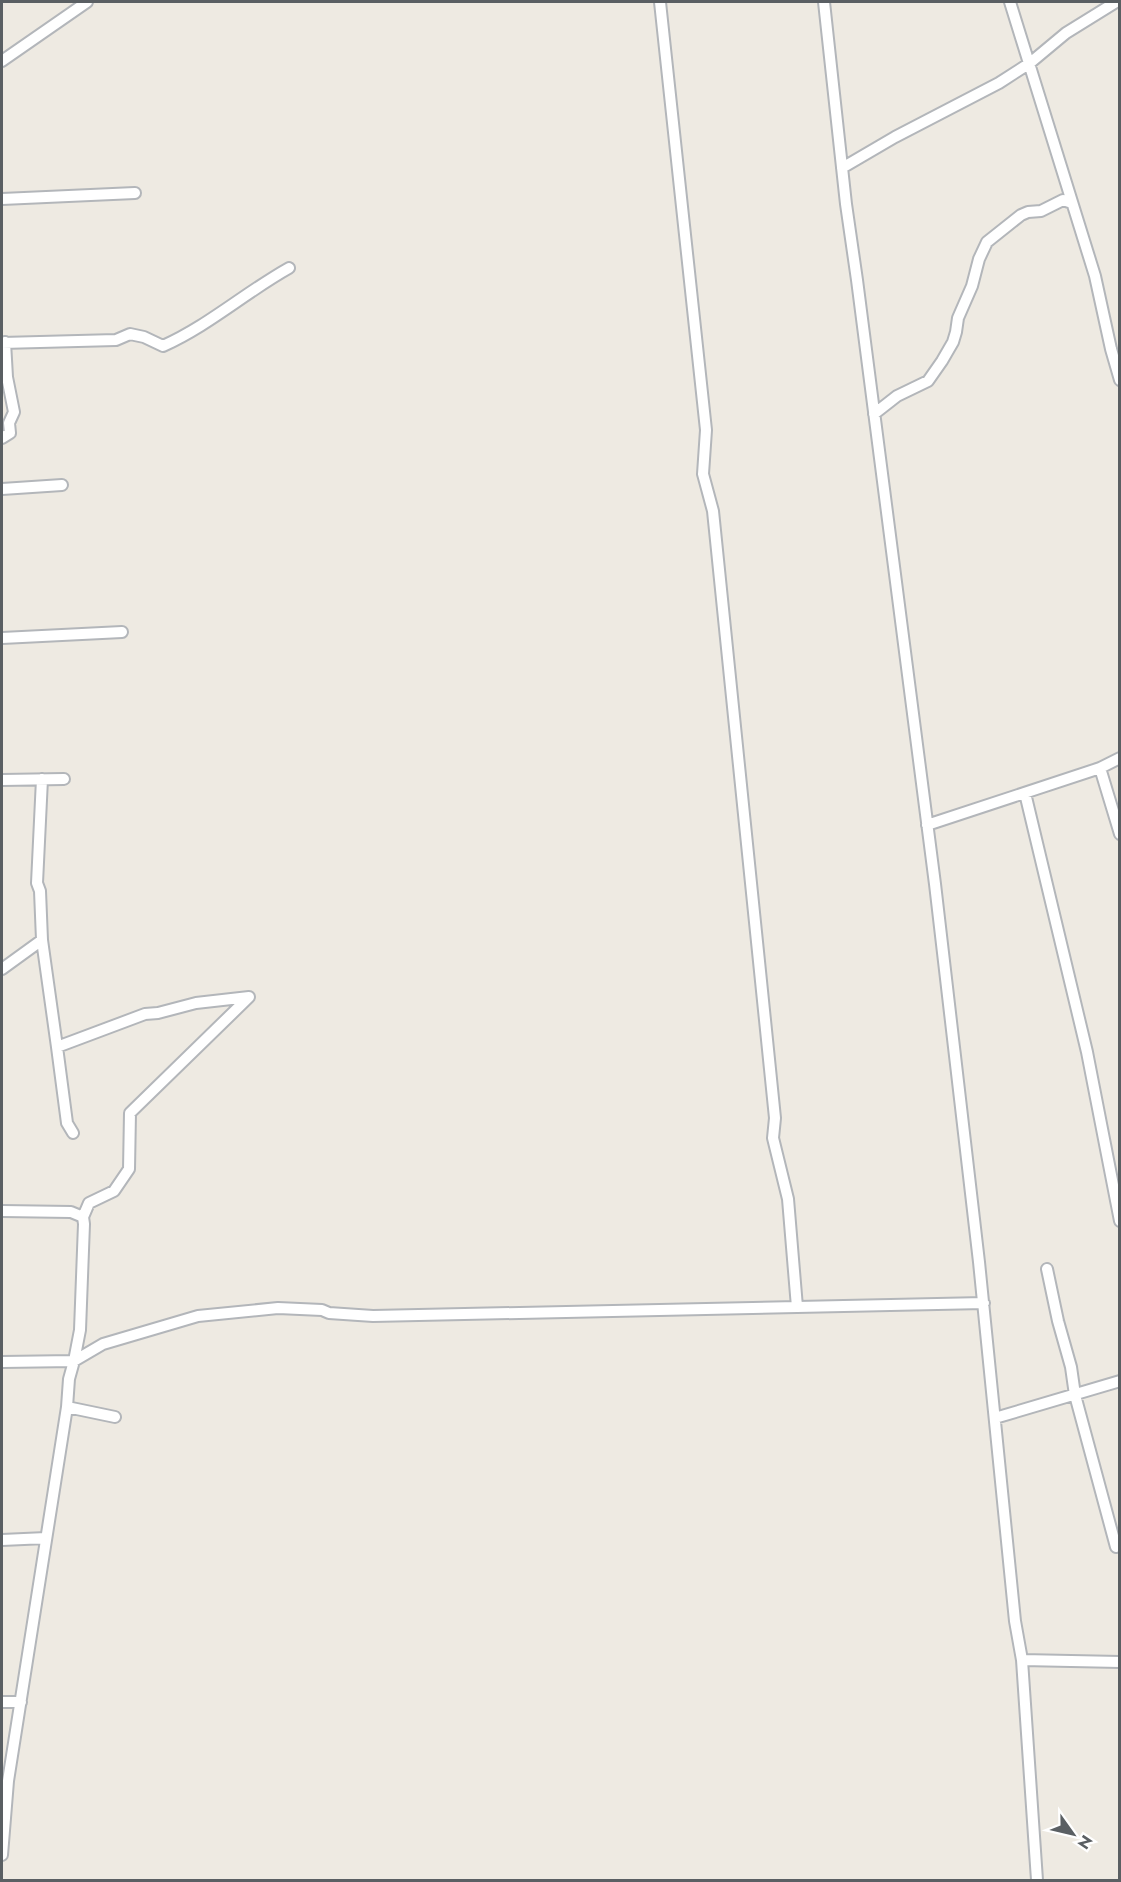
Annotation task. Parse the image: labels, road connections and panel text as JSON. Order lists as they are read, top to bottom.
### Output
{
  "north": "bottom right"
}
